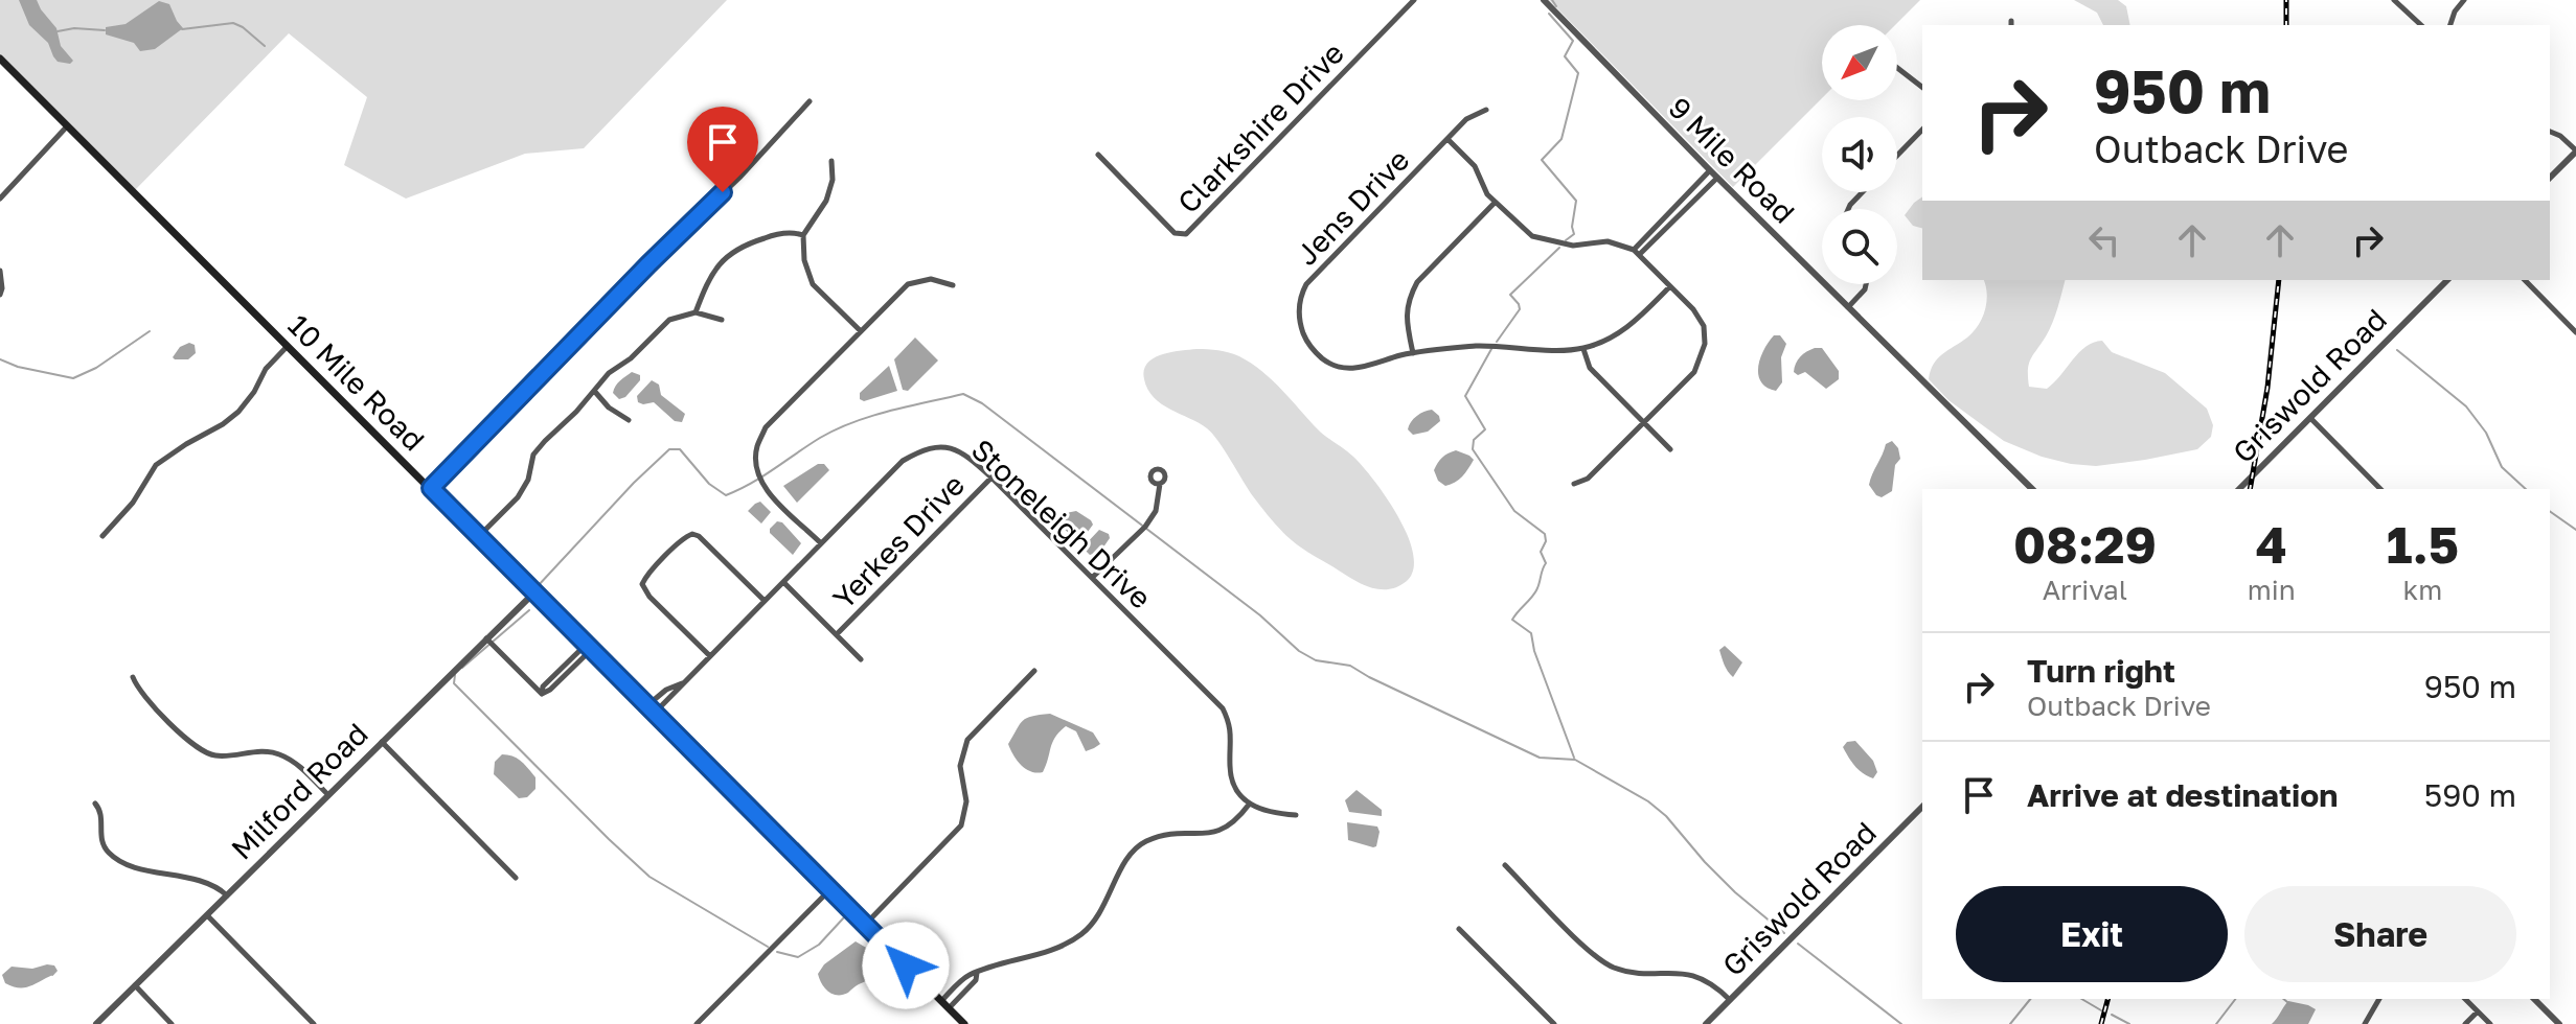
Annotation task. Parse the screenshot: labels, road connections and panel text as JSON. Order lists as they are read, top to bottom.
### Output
{
  "streets": {
    "main road": ["10 Mile Road"],
    "street": [
      "Clarkshire Drive",
      "9 Mile Road",
      "Jens Drive",
      "Griswold Road",
      "Stoneleigh Drive",
      "Yerkes Drive",
      "Milford Road"
    ]
  },
  "crossings": [
    ["10 Mile Road", "Stoneleigh Drive"],
    ["10 Mile Road", "Milford Road"],
    ["Stoneleigh Drive", "Yerkes Drive"]
  ],
  "north": "bottom left",
  "page": {
    "turn": ["950 m", "Outback Drive"],
    "eta": [
      "08:29",
      "Arrival",
      "4",
      "min",
      "1.5",
      "km"
    ],
    "list": [
      {
        "name": "Turn right",
        "note": "Outback Drive",
        "value": "950 m"
      },
      {
        "name": "Arrive at destination",
        "value": "590 m"
      }
    ],
    "buttons": ["Exit", "Share"]
  }
}
